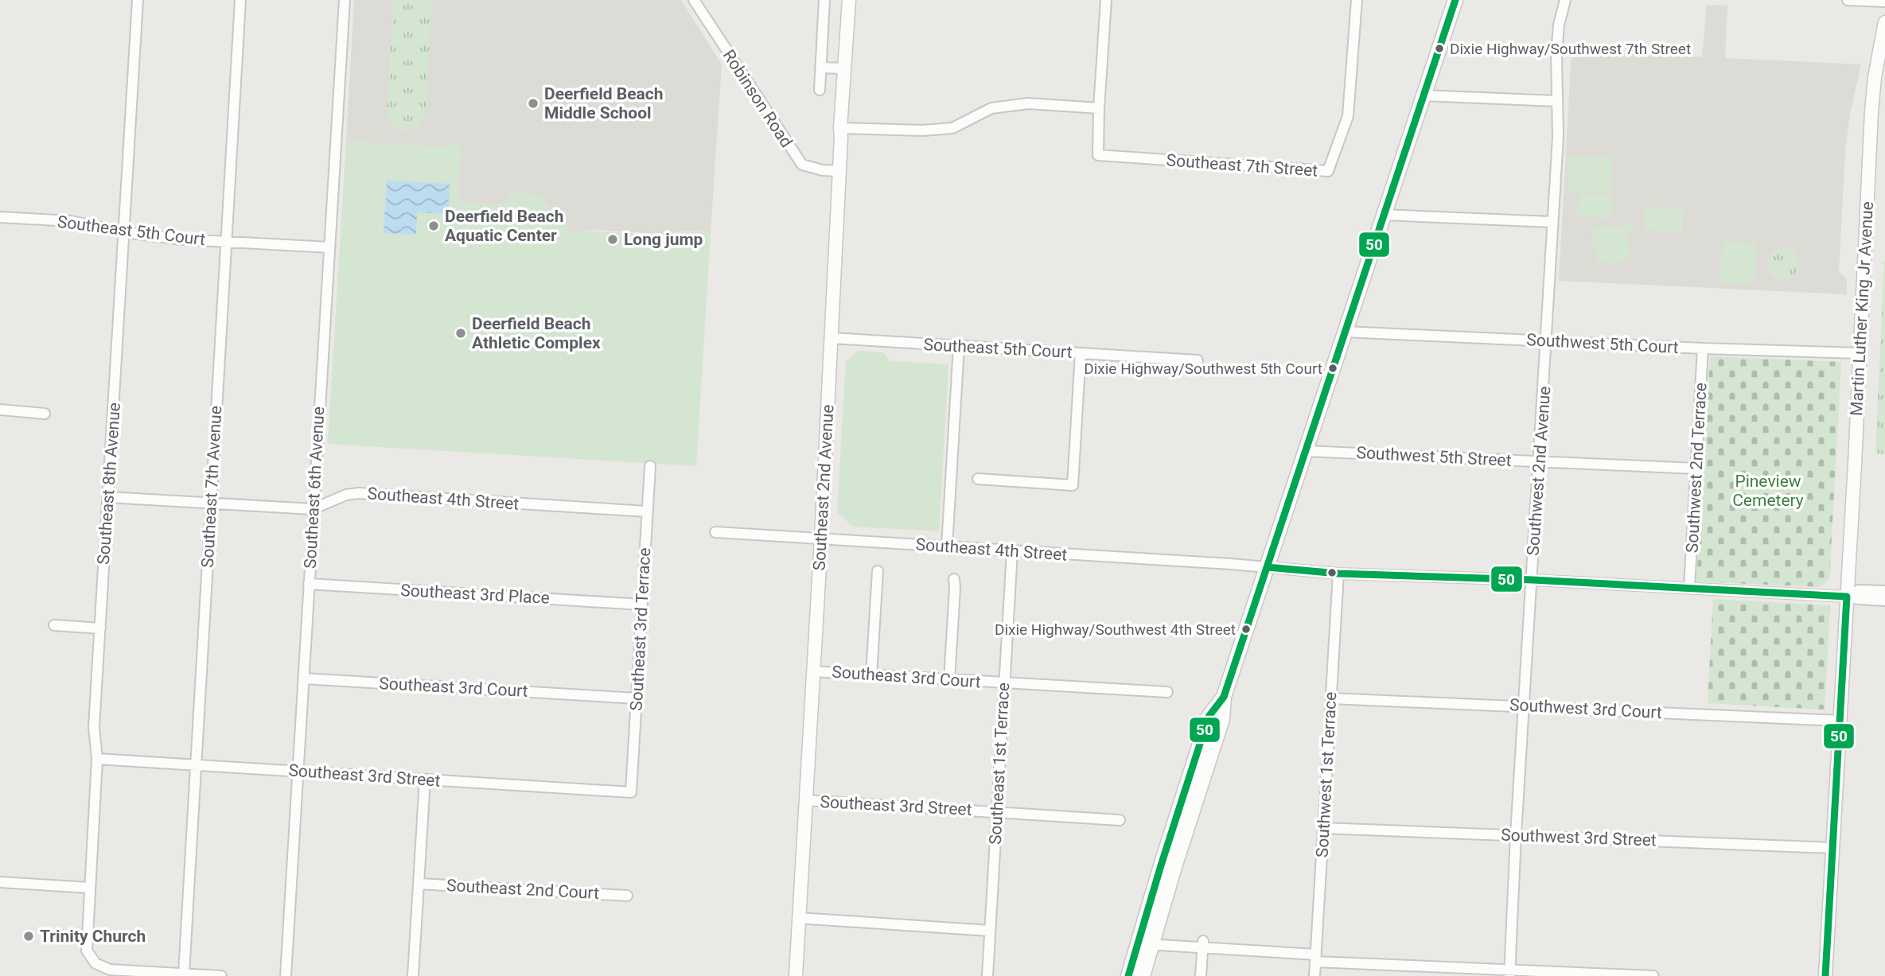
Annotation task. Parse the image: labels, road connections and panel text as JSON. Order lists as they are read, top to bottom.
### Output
{
  "streets": {
    "street": [
      "Robinson Road",
      "Southeast 7th Street",
      "Southeast 5th Court",
      "Martin Luther King Jr Avenue",
      "Southwest 5th Court",
      "Southwest 5th Street",
      "Southwest 2nd Terrace",
      "Southwest 2nd Avenue",
      "Southeast 8th Avenue",
      "Southeast 7th Avenue",
      "Southeast 6th Avenue",
      "Southeast 2nd Avenue",
      "Southeast 4th Street",
      "Southeast 3rd Place",
      "Southeast 3rd Terrace",
      "Southeast 3rd Court",
      "Southwest 3rd Court",
      "Southeast 1st Terrace",
      "Southwest 1st Terrace",
      "Southeast 3rd Street",
      "Southwest 3rd Street",
      "Southeast 2nd Court"
    ]
  },
  "crossings": [
    ["Robinson Road", "Southeast 2nd Avenue"],
    ["Southeast 5th Court", "Southeast 8th Avenue"],
    ["Southeast 5th Court", "Southeast 7th Avenue"],
    ["Southeast 5th Court", "Southeast 6th Avenue"],
    ["Southeast 5th Court", "Southeast 2nd Avenue"],
    ["Martin Luther King Jr Avenue", "Southwest 5th Court"],
    ["Martin Luther King Jr Avenue", "Southeast 4th Street"],
    ["Martin Luther King Jr Avenue", "Southwest 3rd Court"],
    ["Martin Luther King Jr Avenue", "Southwest 3rd Street"],
    ["Southwest 5th Court", "Southwest 2nd Terrace"],
    ["Southwest 5th Court", "Southwest 2nd Avenue"],
    ["Southwest 5th Street", "Southwest 2nd Terrace"],
    ["Southwest 5th Street", "Southwest 2nd Avenue"],
    ["Southwest 2nd Terrace", "Southeast 4th Street"],
    ["Southwest 2nd Avenue", "Southeast 4th Street"],
    ["Southwest 2nd Avenue", "Southwest 3rd Court"],
    ["Southwest 2nd Avenue", "Southwest 3rd Street"],
    ["Southeast 8th Avenue", "Southeast 7th Avenue"],
    ["Southeast 8th Avenue", "Southeast 4th Street"],
    ["Southeast 8th Avenue", "Southeast 3rd Street"],
    ["Southeast 7th Avenue", "Southeast 4th Street"],
    ["Southeast 7th Avenue", "Southeast 3rd Street"],
    ["Southeast 6th Avenue", "Southeast 4th Street"],
    ["Southeast 6th Avenue", "Southeast 3rd Place"],
    ["Southeast 6th Avenue", "Southeast 3rd Court"],
    ["Southeast 6th Avenue", "Southeast 3rd Street"],
    ["Southeast 2nd Avenue", "Southeast 4th Street"],
    ["Southeast 2nd Avenue", "Southeast 3rd Court"],
    ["Southeast 2nd Avenue", "Southeast 3rd Street"],
    ["Southeast 4th Street", "Southeast 3rd Terrace"],
    ["Southeast 4th Street", "Southeast 1st Terrace"],
    ["Southeast 4th Street", "Southwest 1st Terrace"],
    ["Southeast 3rd Place", "Southeast 3rd Terrace"],
    ["Southeast 3rd Terrace", "Southeast 3rd Court"],
    ["Southeast 3rd Terrace", "Southeast 3rd Street"],
    ["Southeast 3rd Court", "Southeast 1st Terrace"],
    ["Southwest 3rd Court", "Southwest 1st Terrace"],
    ["Southeast 1st Terrace", "Southeast 3rd Street"],
    ["Southwest 1st Terrace", "Southwest 3rd Street"]
  ],
  "parks": ["Pineview Cemetery"],
  "places": [
    "Dixie Highway/Southwest 7th Street",
    "Deerfield Beach Middle School",
    "Deerfield Beach Aquatic Center",
    "Long jump",
    "Deerfield Beach Athletic Complex",
    "Dixie Highway/Southwest 5th Court",
    "Dixie Highway/Southwest 4th Street",
    "Trinity Church"
  ],
  "lines": ["transit line 50"]
}
